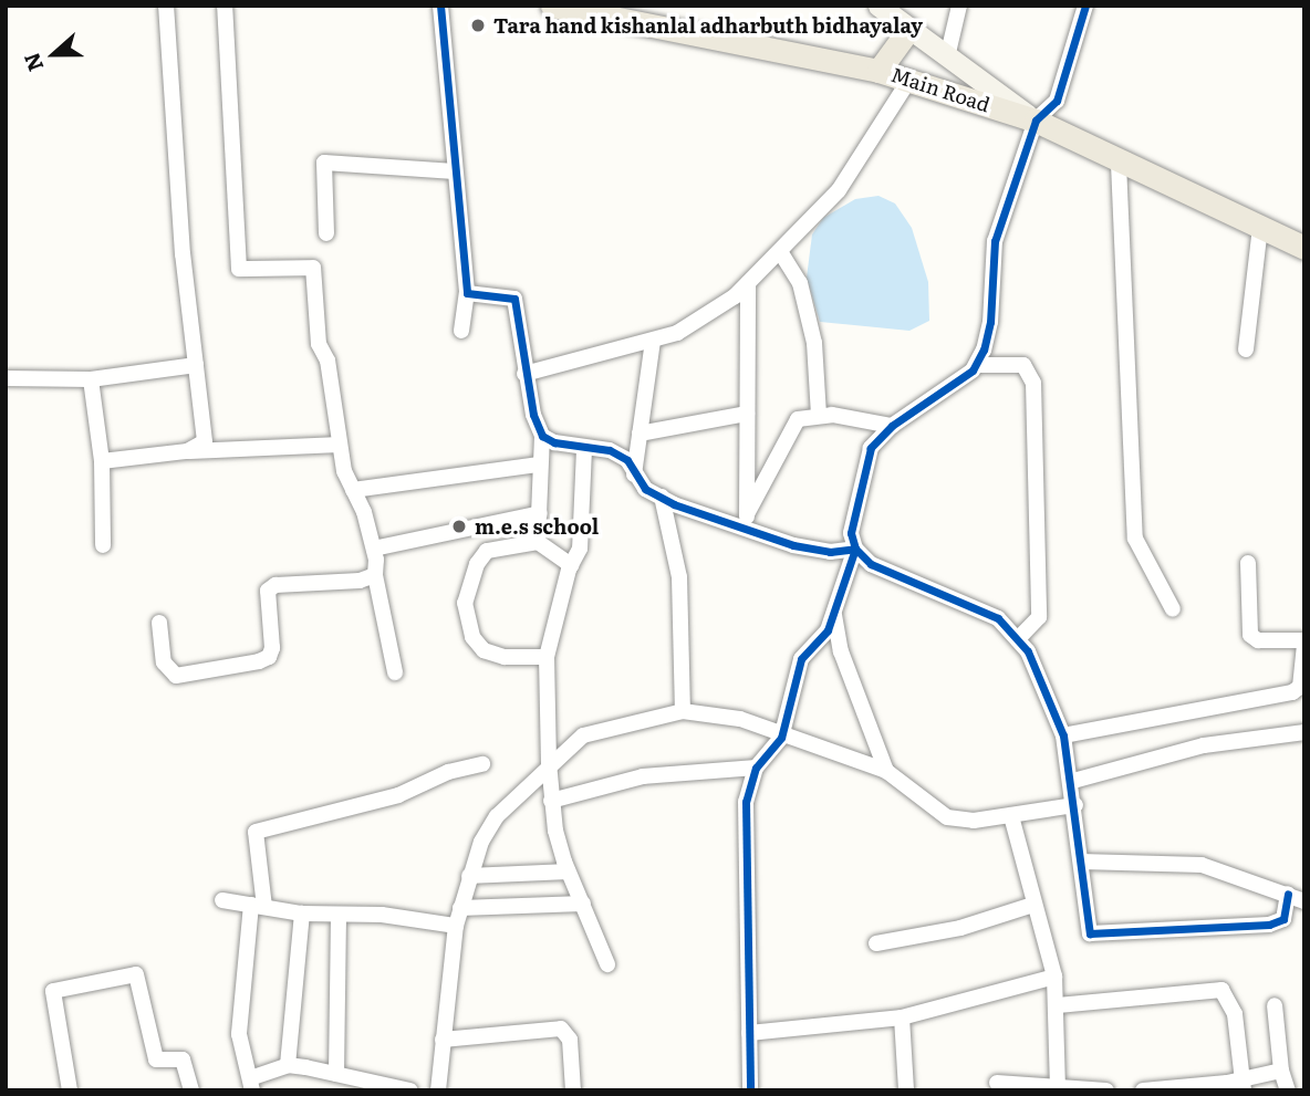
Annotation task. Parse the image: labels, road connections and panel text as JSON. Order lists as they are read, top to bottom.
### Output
{
  "streets": {
    "main road": ["Main Road"]
  },
  "places": ["Tara hand kishanlal adharbuth bidhayalay", "m.e.s school"],
  "north": "left"
}
